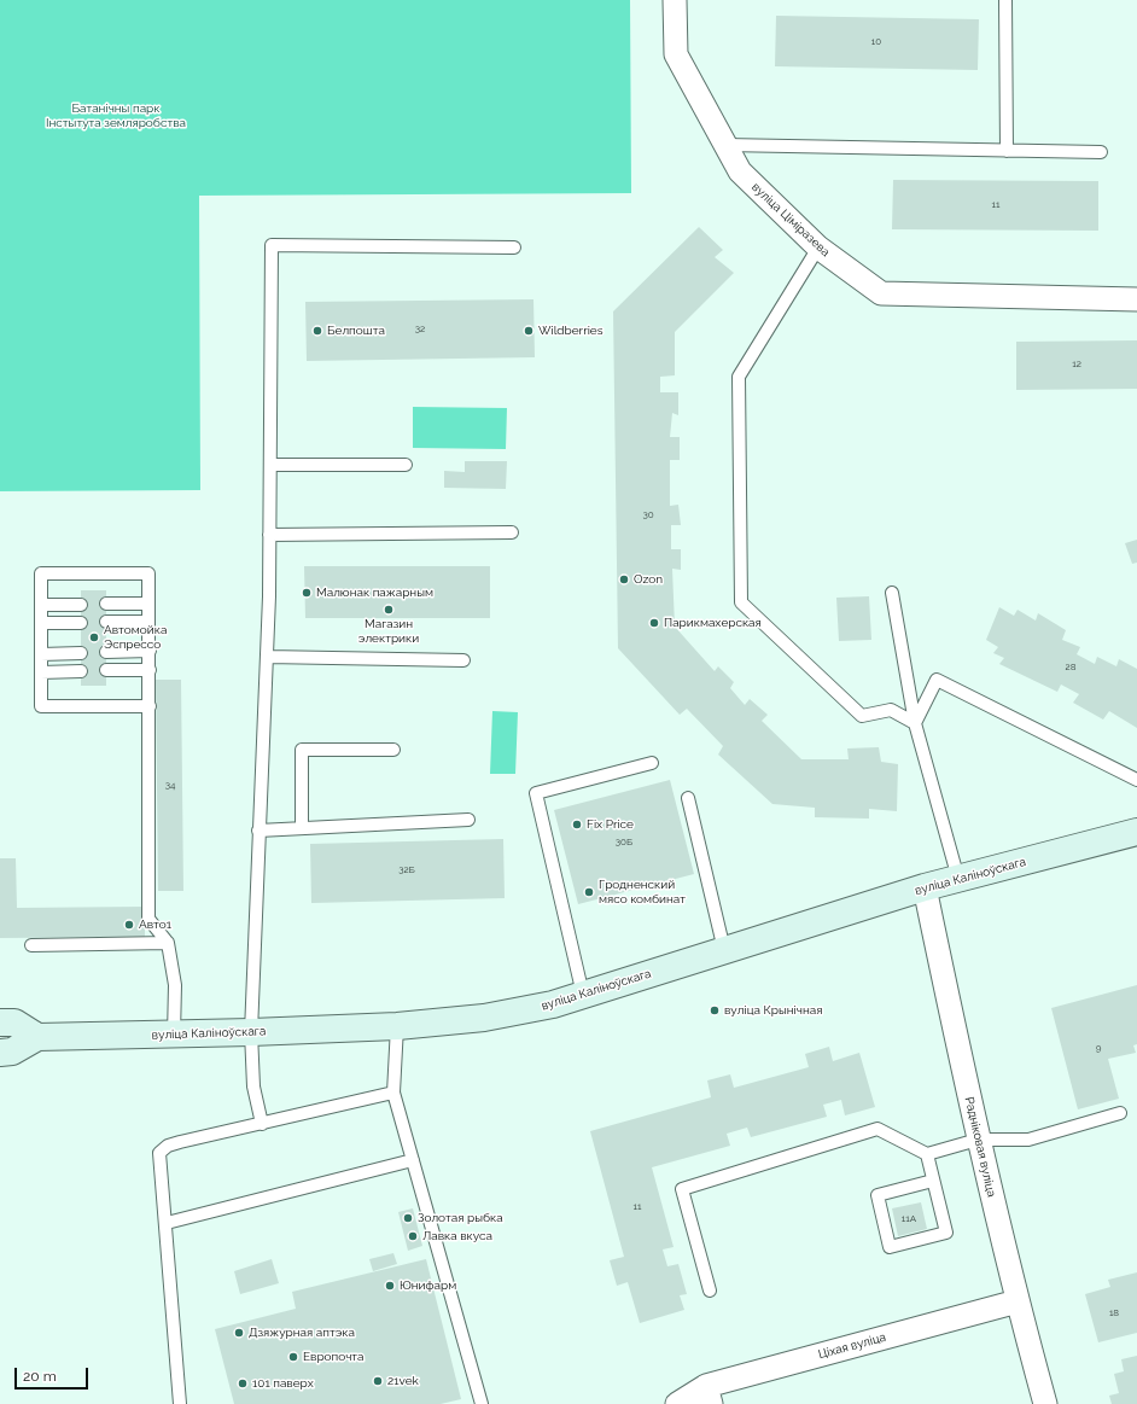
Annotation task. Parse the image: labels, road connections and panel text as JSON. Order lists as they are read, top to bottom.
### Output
{
  "streets": {
    "street": [
      "вуліца Ціміразева",
      "вуліца Каліноўскага",
      "Радніковая вуліца",
      "Ціхая вуліца"
    ]
  },
  "crossings": [
    ["вуліца Каліноўскага", "Радніковая вуліца"],
    ["Радніковая вуліца", "Ціхая вуліца"]
  ],
  "parks": ["Батанічны парк Інстытута земляробства"],
  "places": [
    "Белпошта",
    "Wildberries",
    "Ozon",
    "Малюнак пажарным",
    "Магазин электрики",
    "Парикмахерская",
    "Автомойка Эспрессо",
    "Fix Price",
    "Гродненский мясо комбинат",
    "Авто1",
    "вуліца Крынічная",
    "Золотая рыбка",
    "Лавка вкуса",
    "Юнифарм",
    "Дзяжурная аптэка",
    "Европочта",
    "21vek",
    "101 паверх"
  ],
  "house_numbers": [
    "10",
    "11",
    "32",
    "12",
    "30",
    "28",
    "34",
    "30Б",
    "32Б",
    "9",
    "11",
    "11А",
    "18"
  ],
  "scale_bar": "20 m"
}
